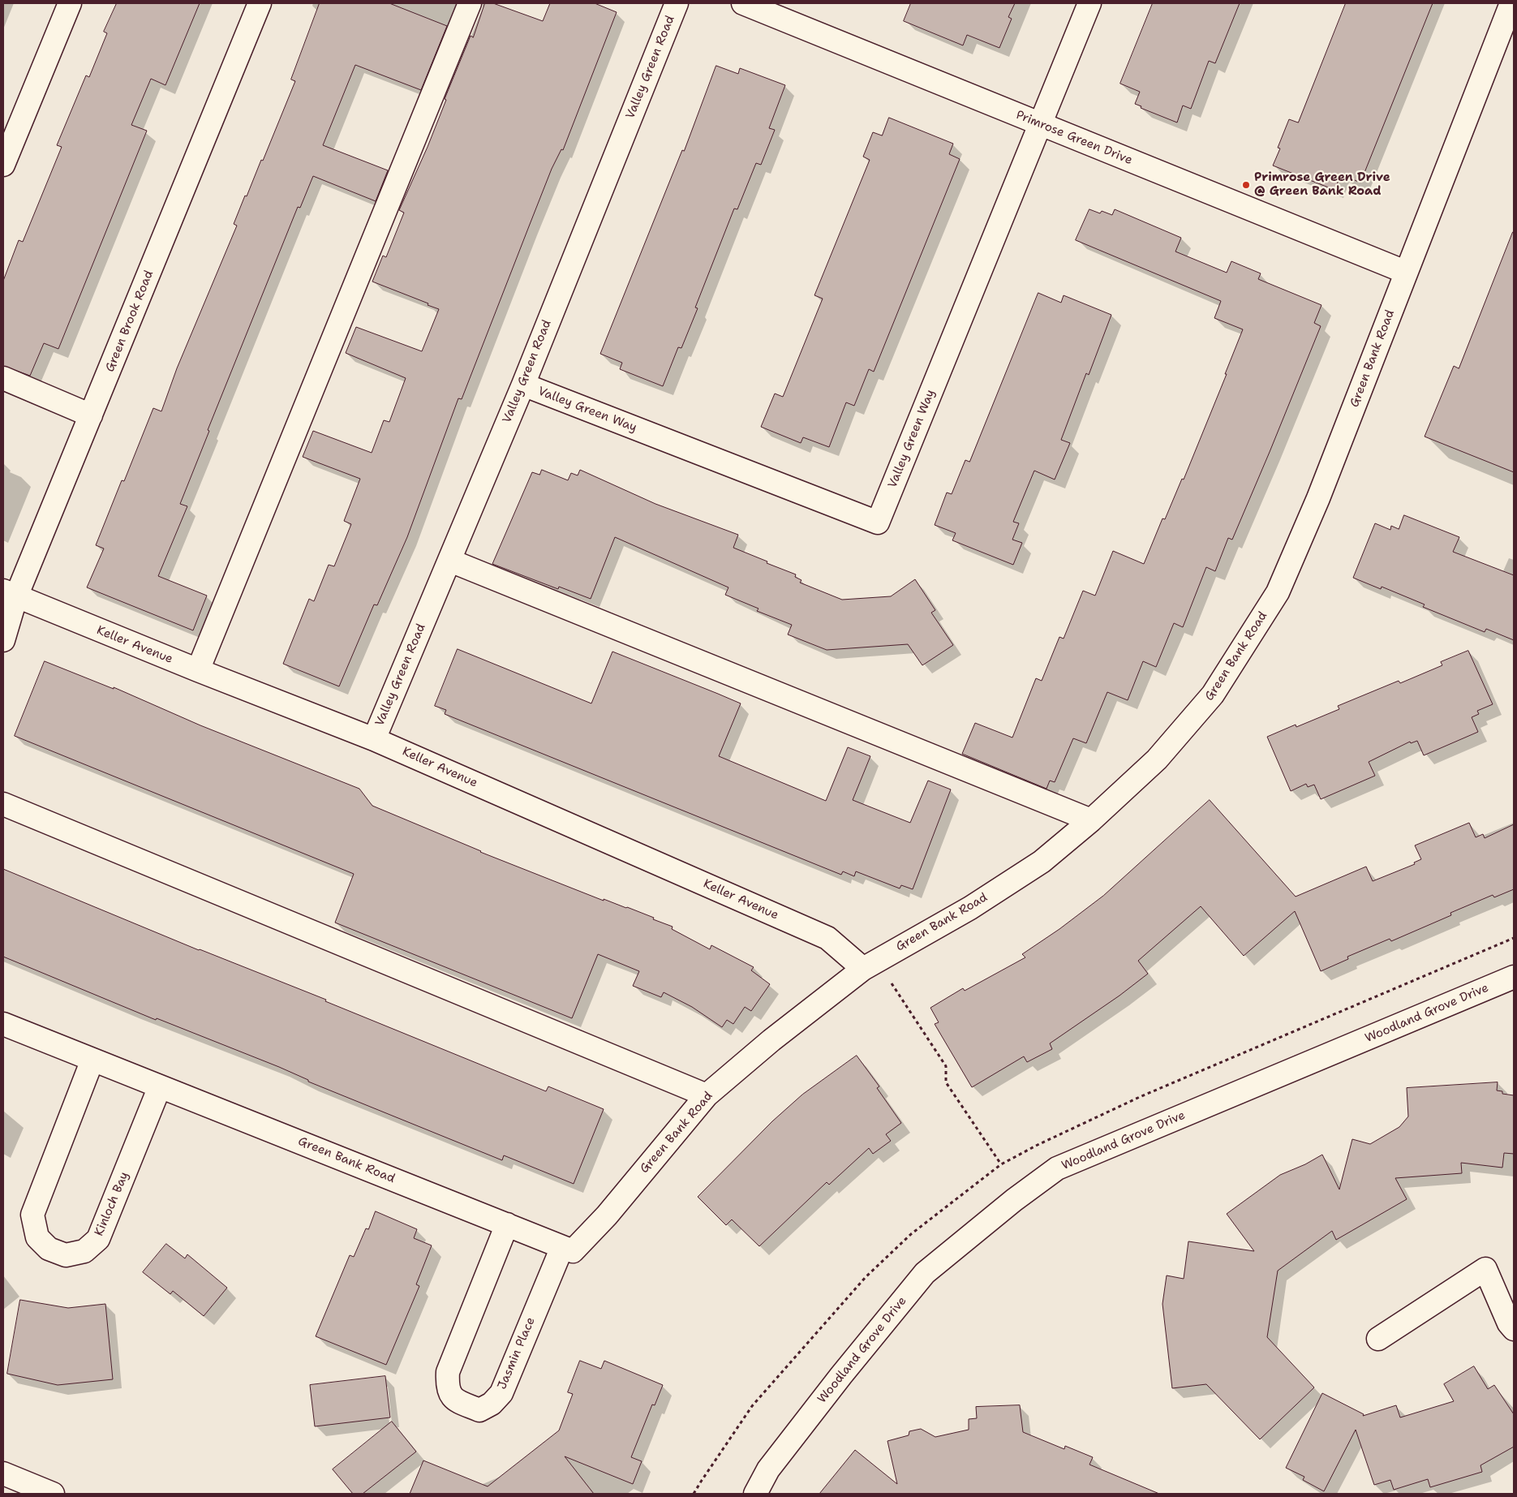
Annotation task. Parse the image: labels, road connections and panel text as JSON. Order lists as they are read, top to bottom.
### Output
{
  "streets": {
    "street": [
      "Valley Green Road",
      "Primrose Green Drive",
      "Green Brook Road",
      "Green Bank Road",
      "Valley Green Way",
      "Keller Avenue",
      "Woodland Grove Drive",
      "Kinloch Bay",
      "Jasmin Place"
    ]
  },
  "crossings": [
    ["Valley Green Road", "Valley Green Way"],
    ["Valley Green Road", "Keller Avenue"],
    ["Primrose Green Drive", "Green Bank Road"],
    ["Primrose Green Drive", "Valley Green Way"],
    ["Green Brook Road", "Keller Avenue"],
    ["Green Bank Road", "Keller Avenue"],
    ["Green Bank Road", "Kinloch Bay"],
    ["Green Bank Road", "Jasmin Place"]
  ],
  "places": ["Primrose Green Drive @ Green Bank Road"]
}
